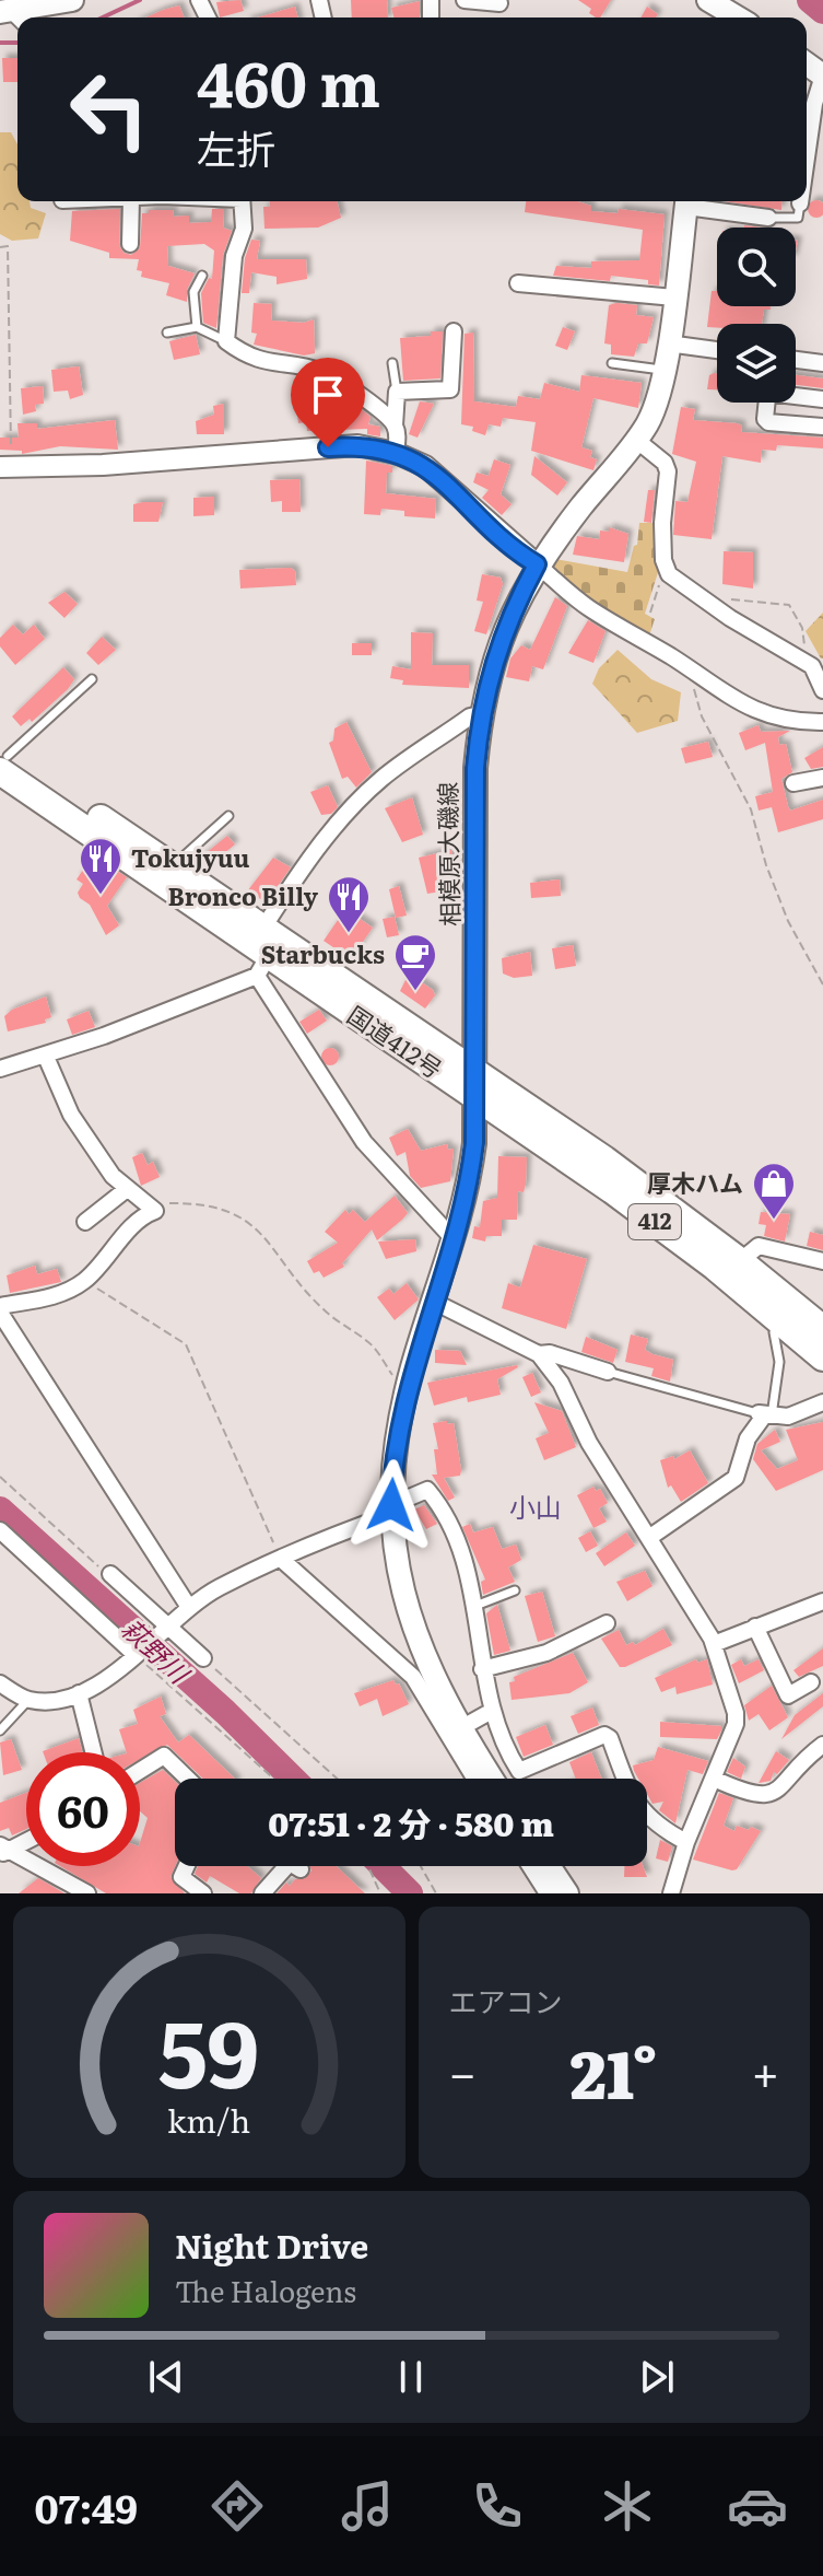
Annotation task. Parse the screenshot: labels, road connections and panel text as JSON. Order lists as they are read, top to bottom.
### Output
{
  "streets": {
    "highway": ["国道412号", "412"],
    "main road": ["相模原大磯線"]
  },
  "crossings": [
    ["相模原大磯線", "国道412号"]
  ],
  "districts": ["小山"],
  "water": ["萩野川"],
  "places": {
    "restaurant": ["Tokujyuu", "Bronco Billy"],
    "cafe": ["Starbucks"],
    "shop": ["厚木ハム"]
  },
  "page": {
    "turn": ["460 m", "左折"],
    "limit": "60",
    "trip": "07:51 · 2 分 · 580 m",
    "tile": "エアコン",
    "heat": ["−", "21°", "+"],
    "song": ["Night Drive", "The Halogens"],
    "tabs": "07:49",
    "gauge": ["59", "km/h"]
  }
}
